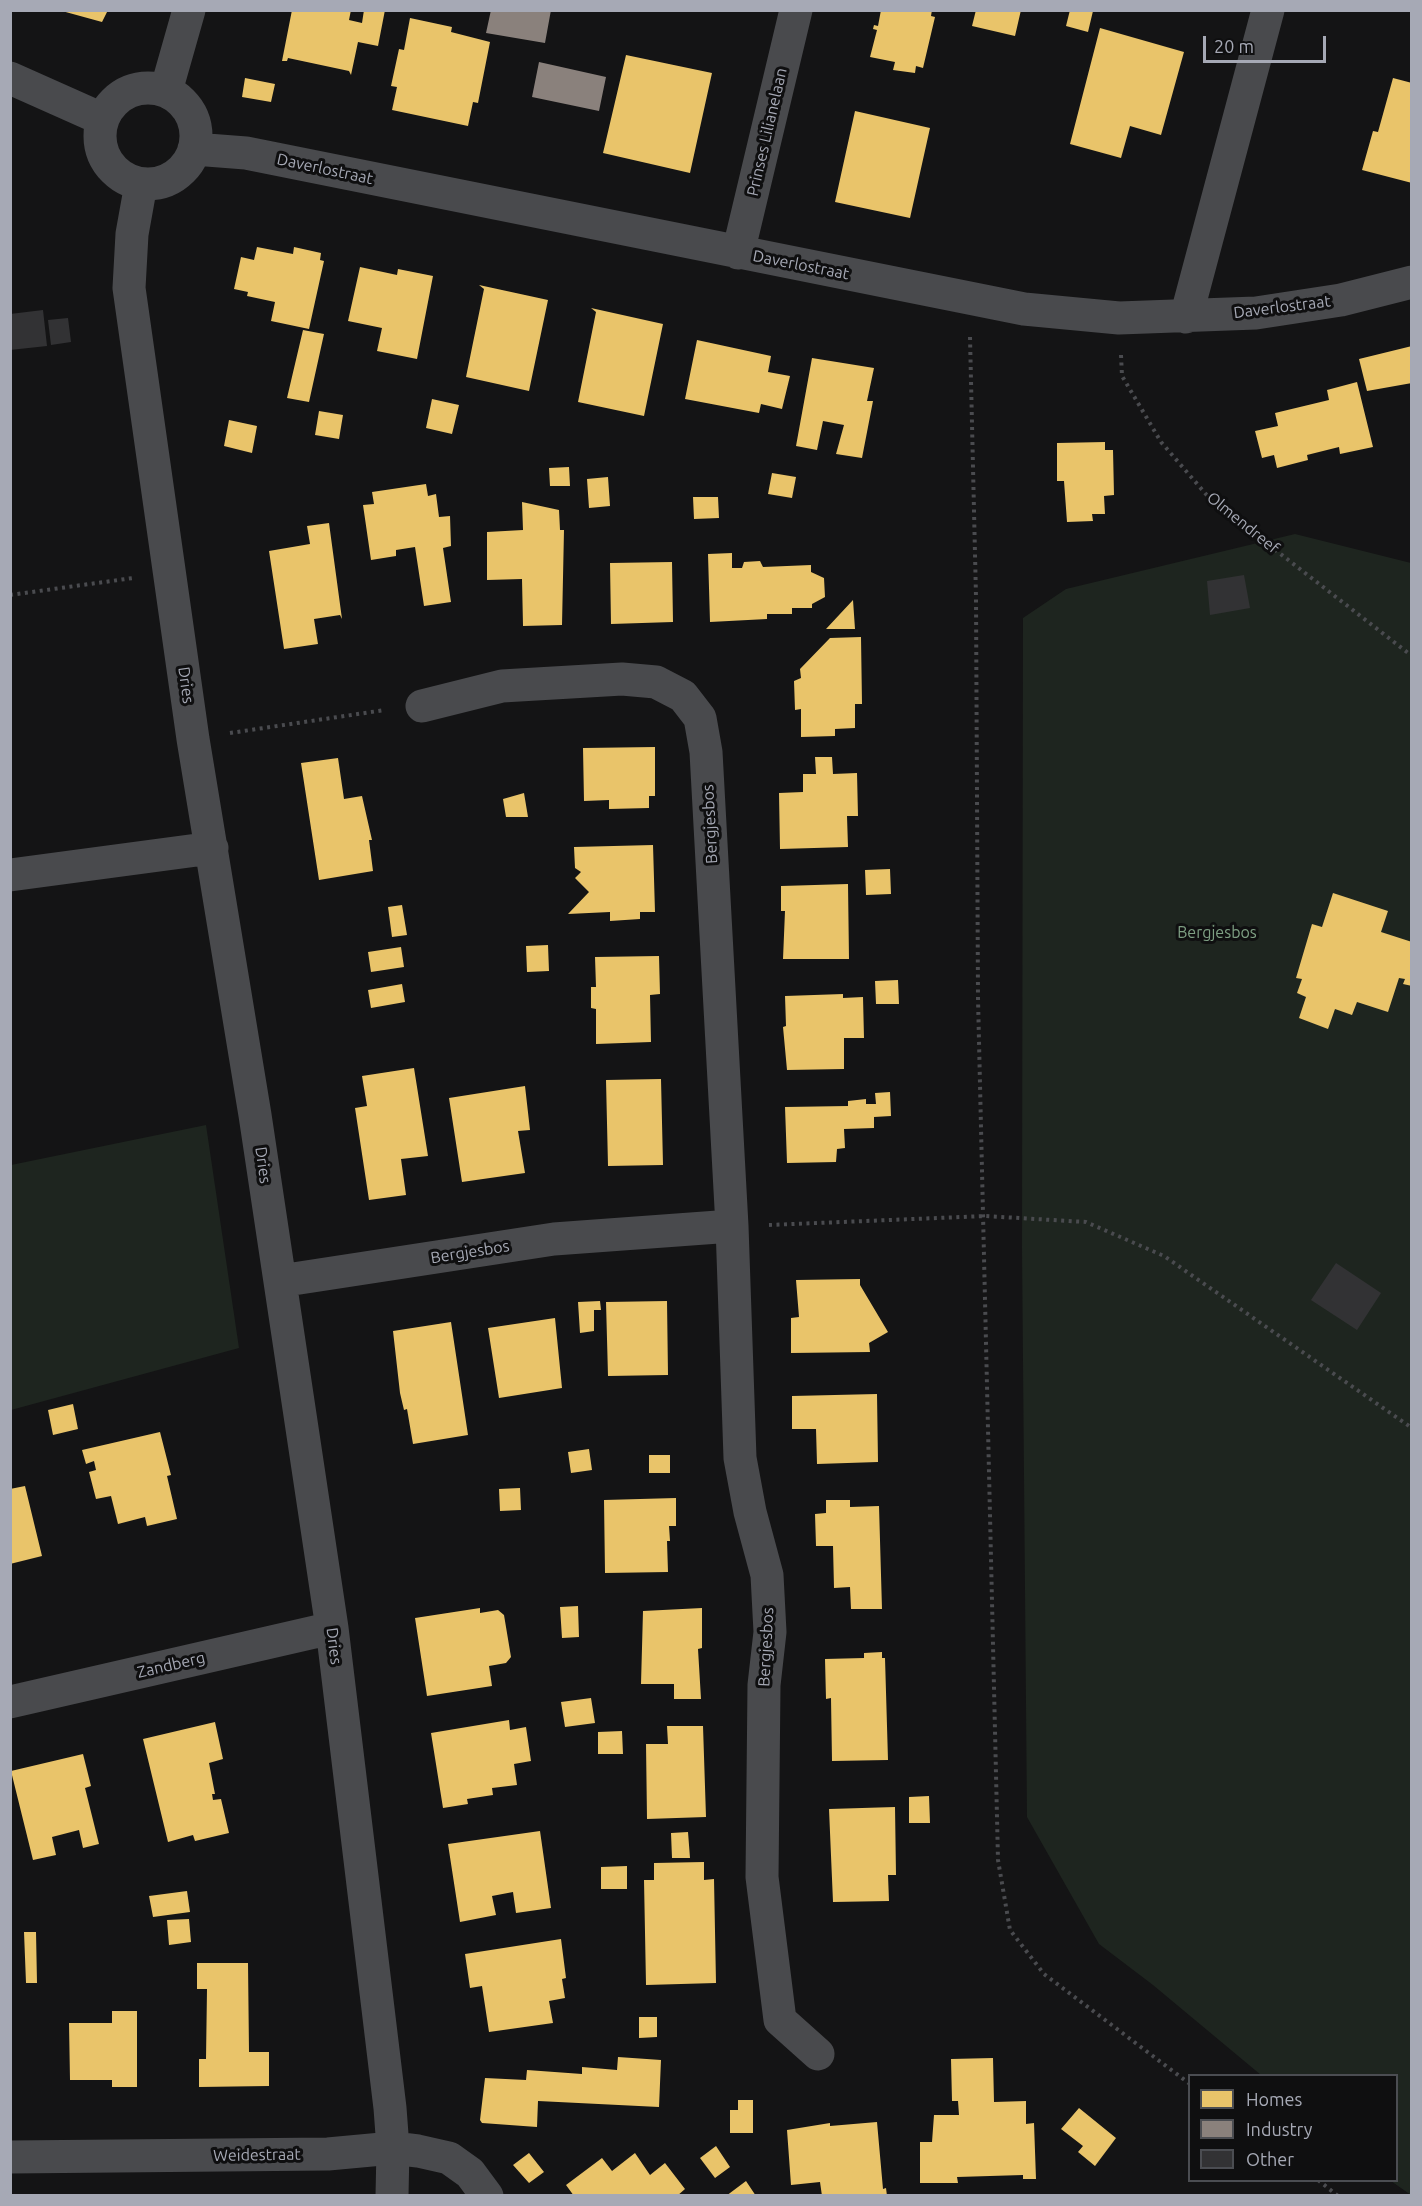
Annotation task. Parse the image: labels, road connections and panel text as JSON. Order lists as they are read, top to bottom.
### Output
{
  "streets": {
    "street": [
      "Prinses Lilianelaan",
      "Daverlostraat",
      "Dries",
      "Bergjesbos",
      "Zandberg",
      "Weidestraat"
    ],
    "path": ["Olmendreef"]
  },
  "crossings": [
    ["Prinses Lilianelaan", "Daverlostraat"],
    ["Daverlostraat", "Olmendreef"],
    ["Daverlostraat", "Dries"],
    ["Dries", "Bergjesbos"],
    ["Dries", "Zandberg"],
    ["Dries", "Weidestraat"]
  ],
  "parks": ["Bergjesbos"],
  "legend": ["Homes", "Industry", "Other"],
  "scale_bar": "20 m"
}
